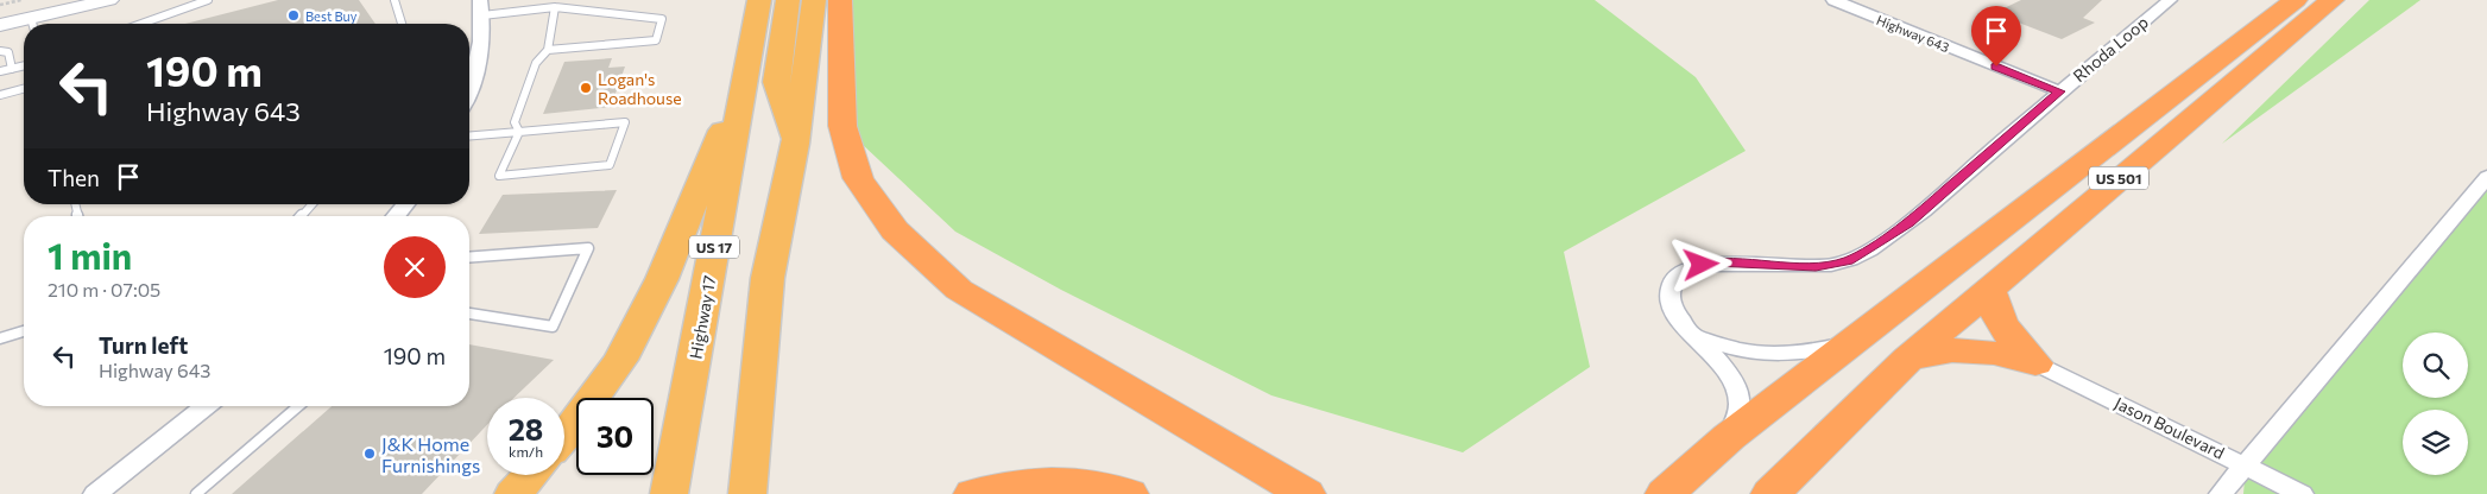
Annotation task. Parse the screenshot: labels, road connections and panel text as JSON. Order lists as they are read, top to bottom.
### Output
{
  "streets": {
    "highway": ["US 501", "US 17", "Highway 17"],
    "street": ["Highway 643", "Rhoda Loop", "Jason Boulevard"]
  },
  "crossings": [
    ["Highway 643", "Rhoda Loop"]
  ],
  "places": ["Best Buy", "Logan's Roadhouse", "J&K Home Furnishings"],
  "page": {
    "turn": ["190 m", "Highway 643"],
    "then": "Then",
    "heading": ["1 min", "210 m · 07:05"],
    "list": [
      {
        "name": "Turn left",
        "note": "Highway 643",
        "value": "190 m"
      }
    ],
    "speed": "28 km/h",
    "limit": "30"
  }
}
